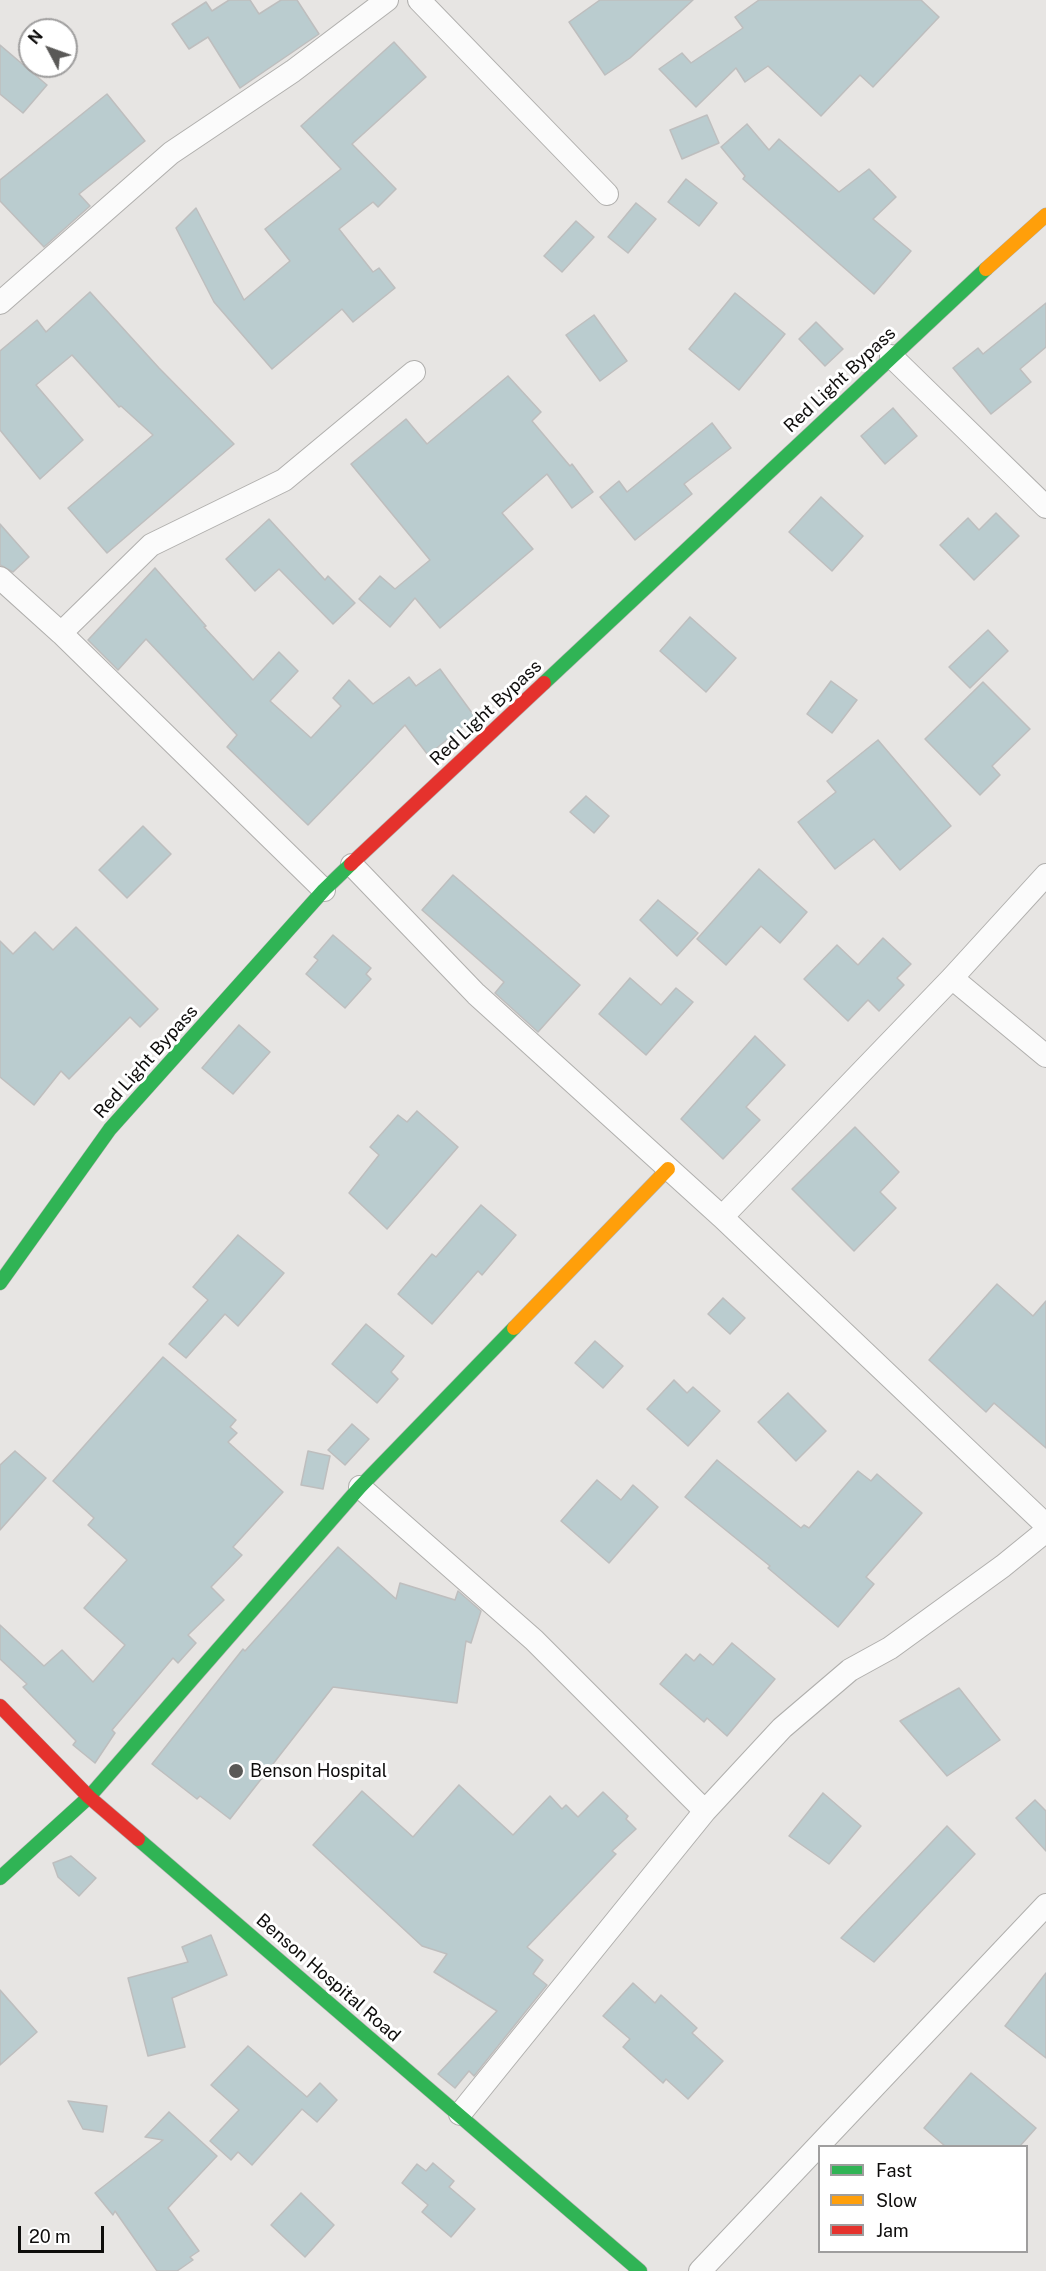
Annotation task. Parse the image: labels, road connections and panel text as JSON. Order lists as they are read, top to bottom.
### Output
{
  "streets": {
    "street": ["Red Light Bypass", "Benson Hospital Road"]
  },
  "places": ["Benson Hospital"],
  "legend": ["Fast", "Slow", "Jam"],
  "scale_bar": "20 m",
  "north": "top left"
}
